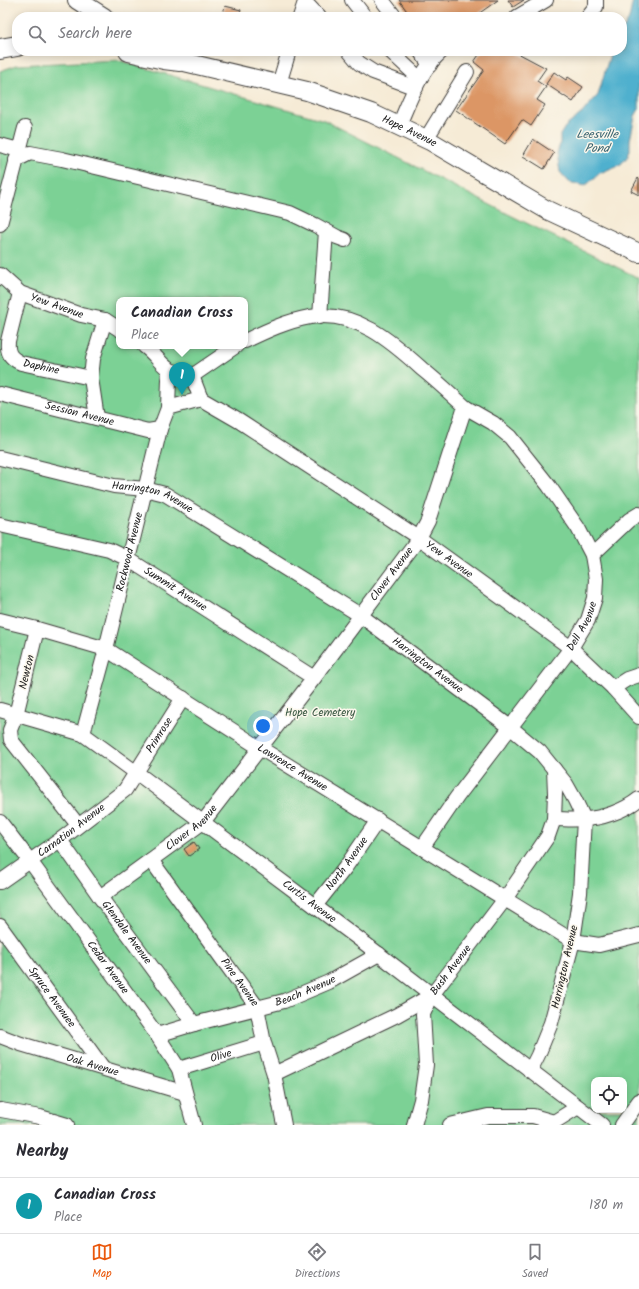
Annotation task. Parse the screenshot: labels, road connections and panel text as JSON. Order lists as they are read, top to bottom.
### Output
{
  "streets": {
    "main road": ["Hope Avenue"],
    "lane": [
      "Yew Avenue",
      "Daphine",
      "Session Avenue",
      "Harrington Avenue",
      "Rockwood Avenue",
      "Clover Avenue",
      "Summit Avenue",
      "Dell Avenue",
      "Newton",
      "Primrose",
      "Lawrence Avenue",
      "Carnation Avenue",
      "North Avenue",
      "Curtis Avenue",
      "Glendale Avenue",
      "Cedar Avenue",
      "Bush Avenue",
      "Pine Avenue",
      "Beach Avenue",
      "Spruce Avenuee",
      "Olive",
      "Oak Avenue"
    ]
  },
  "crossings": [
    ["Yew Avenue", "Daphine"],
    ["Yew Avenue", "Clover Avenue"],
    ["Yew Avenue", "Dell Avenue"],
    ["Session Avenue", "Rockwood Avenue"],
    ["Harrington Avenue", "Rockwood Avenue"],
    ["Harrington Avenue", "Clover Avenue"],
    ["Harrington Avenue", "Dell Avenue"],
    ["Harrington Avenue", "Lawrence Avenue"],
    ["Harrington Avenue", "Curtis Avenue"],
    ["Harrington Avenue", "Bush Avenue"],
    ["Rockwood Avenue", "Summit Avenue"],
    ["Rockwood Avenue", "Lawrence Avenue"],
    ["Rockwood Avenue", "Curtis Avenue"],
    ["Clover Avenue", "Summit Avenue"],
    ["Clover Avenue", "Dell Avenue"],
    ["Clover Avenue", "Lawrence Avenue"],
    ["Clover Avenue", "Curtis Avenue"],
    ["Clover Avenue", "Glendale Avenue"],
    ["Clover Avenue", "Pine Avenue"],
    ["Dell Avenue", "Lawrence Avenue"],
    ["Newton", "Lawrence Avenue"],
    ["Newton", "Carnation Avenue"],
    ["Newton", "Curtis Avenue"],
    ["Primrose", "Lawrence Avenue"],
    ["Primrose", "Carnation Avenue"],
    ["Primrose", "Curtis Avenue"],
    ["Lawrence Avenue", "North Avenue"],
    ["Lawrence Avenue", "Bush Avenue"],
    ["Carnation Avenue", "Curtis Avenue"],
    ["Carnation Avenue", "Glendale Avenue"],
    ["Carnation Avenue", "Cedar Avenue"],
    ["North Avenue", "Curtis Avenue"],
    ["Curtis Avenue", "Bush Avenue"],
    ["Curtis Avenue", "Beach Avenue"],
    ["Glendale Avenue", "Beach Avenue"],
    ["Cedar Avenue", "Beach Avenue"],
    ["Cedar Avenue", "Olive"],
    ["Cedar Avenue", "Oak Avenue"],
    ["Bush Avenue", "Pine Avenue"],
    ["Pine Avenue", "Beach Avenue"],
    ["Pine Avenue", "Olive"],
    ["Spruce Avenuee", "Oak Avenue"]
  ],
  "water": ["Leesville Pond"],
  "parks": ["Hope Cemetery"],
  "page": {
    "search": "Search here",
    "popup": ["Canadian Cross", "Place"],
    "pins": "1",
    "heading": "Nearby",
    "list": [
      {
        "mark": "1",
        "name": "Canadian Cross",
        "note": "Place",
        "value": "180 m"
      }
    ],
    "nav": ["Map", "Directions", "Saved"]
  }
}
